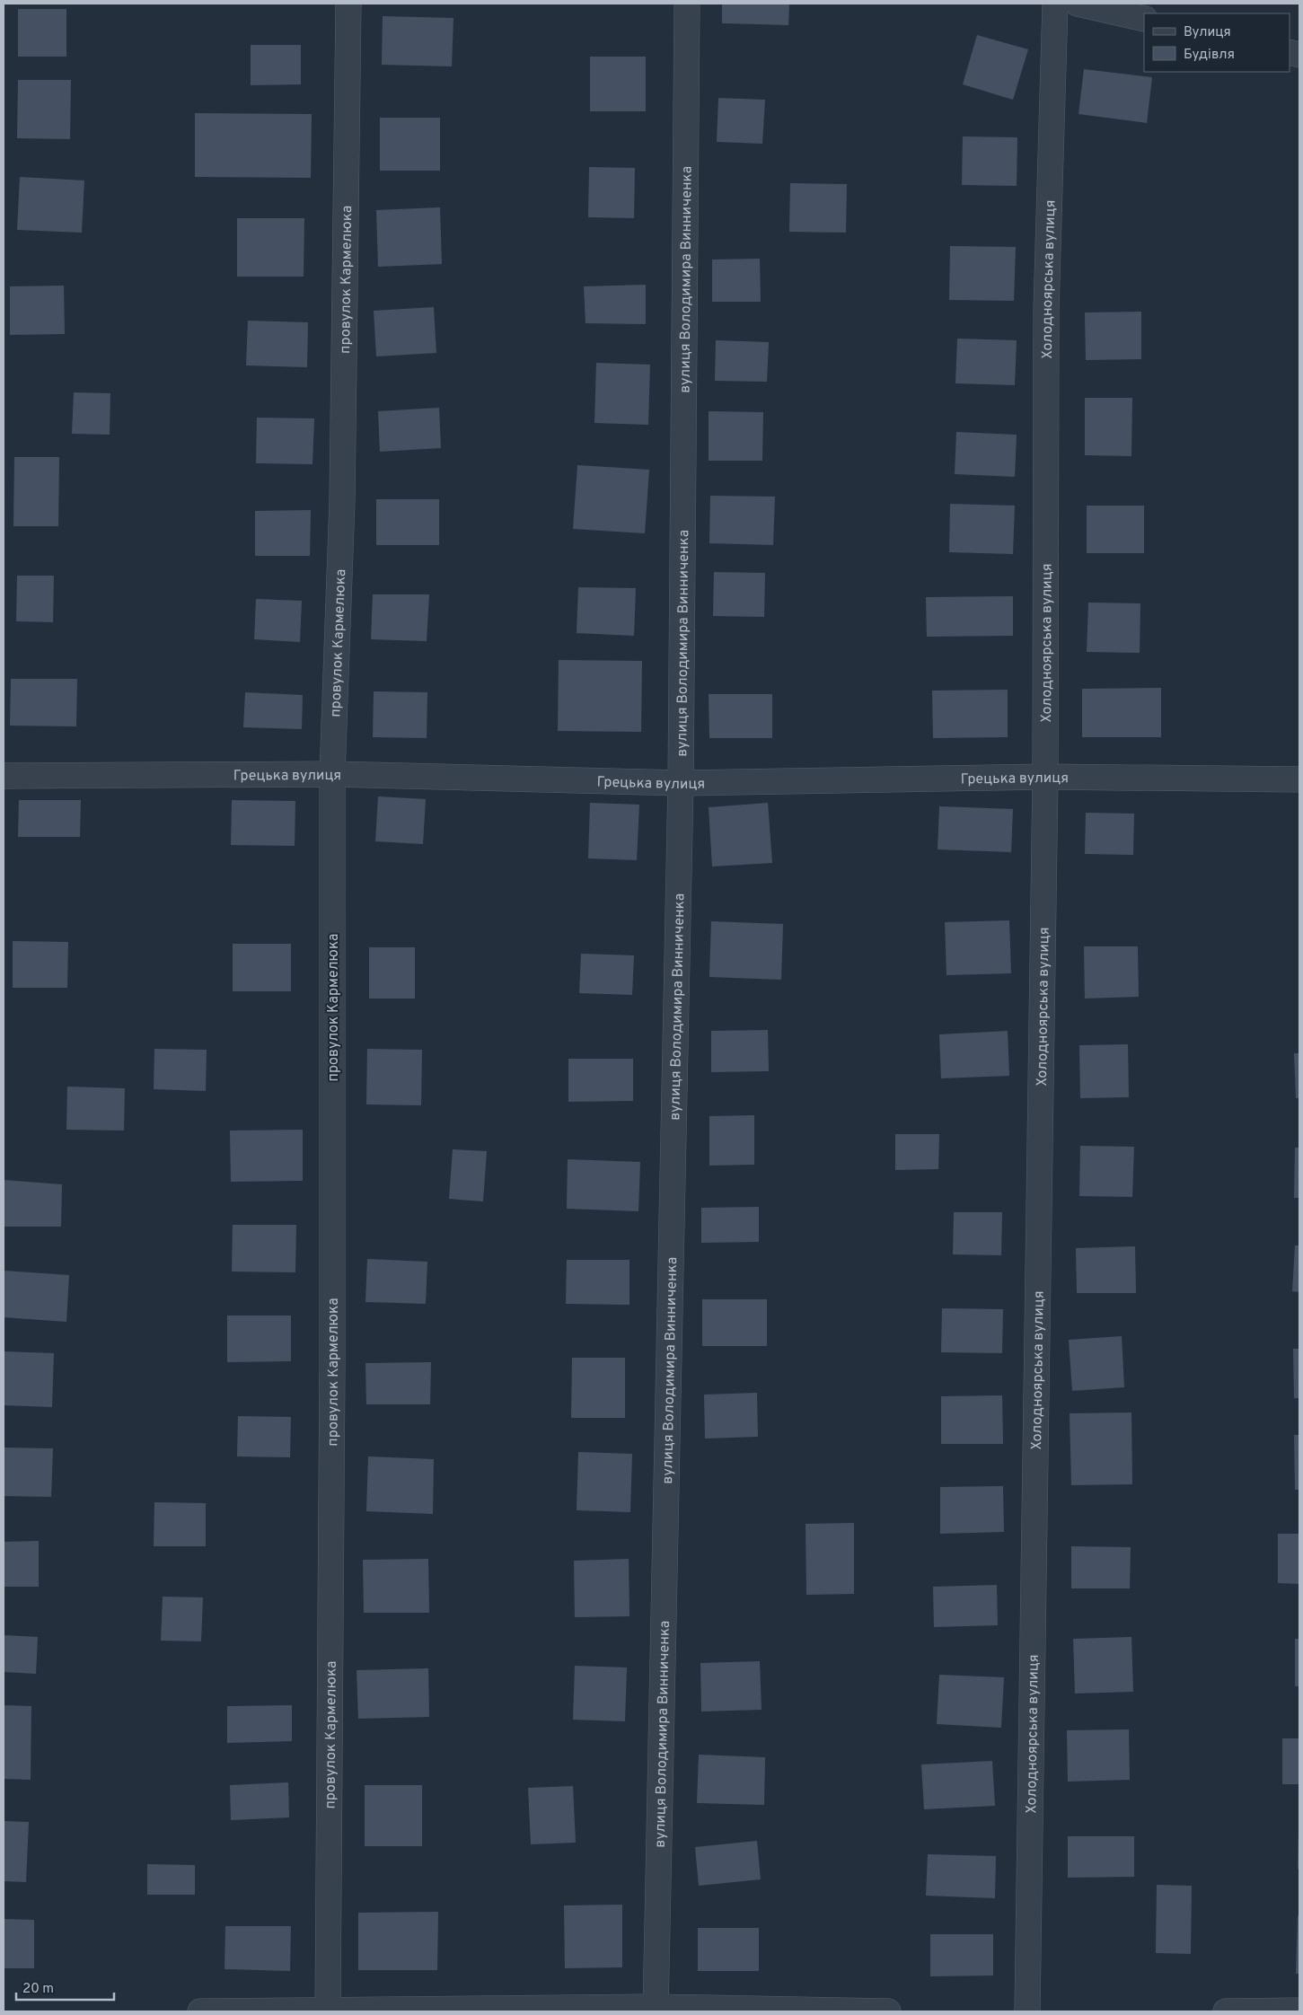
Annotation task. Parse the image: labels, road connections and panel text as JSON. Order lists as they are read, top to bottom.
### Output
{
  "streets": {
    "street": [
      "провулок Кармелюка",
      "вулиця Володимира Винниченка",
      "Холодноярська вулиця",
      "Грецька вулиця"
    ]
  },
  "crossings": [
    ["провулок Кармелюка", "Грецька вулиця"],
    ["вулиця Володимира Винниченка", "Грецька вулиця"],
    ["Холодноярська вулиця", "Грецька вулиця"]
  ],
  "legend": ["Вулиця", "Будівля"],
  "scale_bar": "20 m"
}
